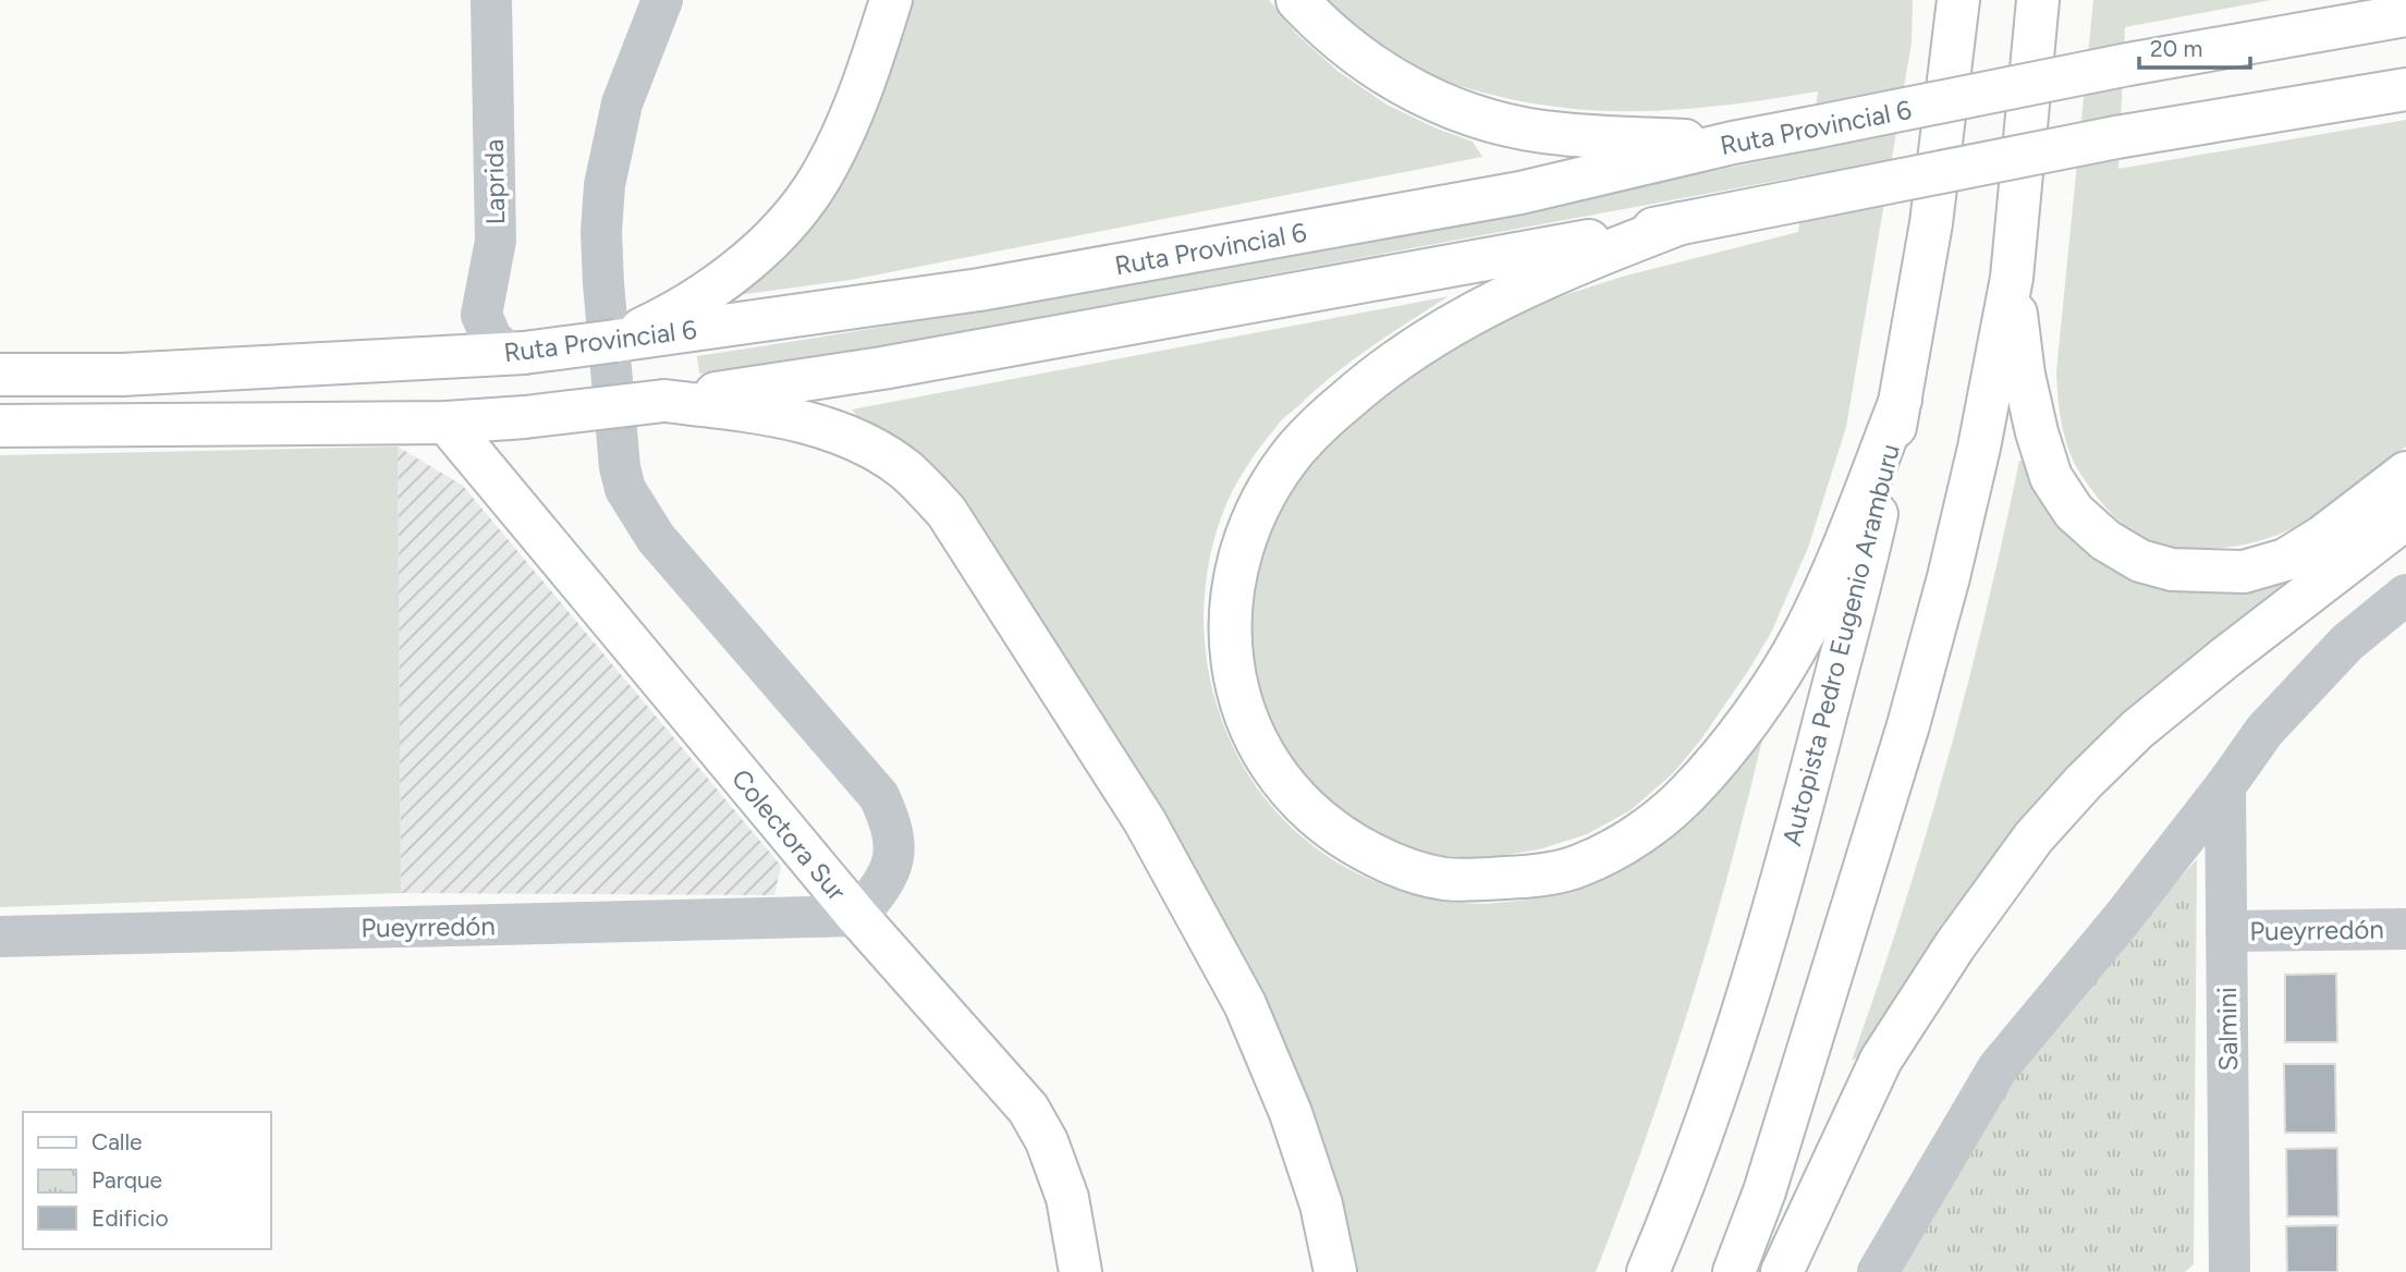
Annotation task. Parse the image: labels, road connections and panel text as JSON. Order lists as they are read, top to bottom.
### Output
{
  "streets": {
    "main road": ["Ruta Provincial 6", "Autopista Pedro Eugenio Aramburu", "Colectora Sur"],
    "street": ["Laprida", "Pueyrredón", "Salmini"]
  },
  "crossings": [
    ["Ruta Provincial 6", "Laprida"],
    ["Colectora Sur", "Pueyrredón"],
    ["Pueyrredón", "Salmini"]
  ],
  "legend": ["Calle", "Parque", "Edificio"],
  "scale_bar": "20 m"
}
